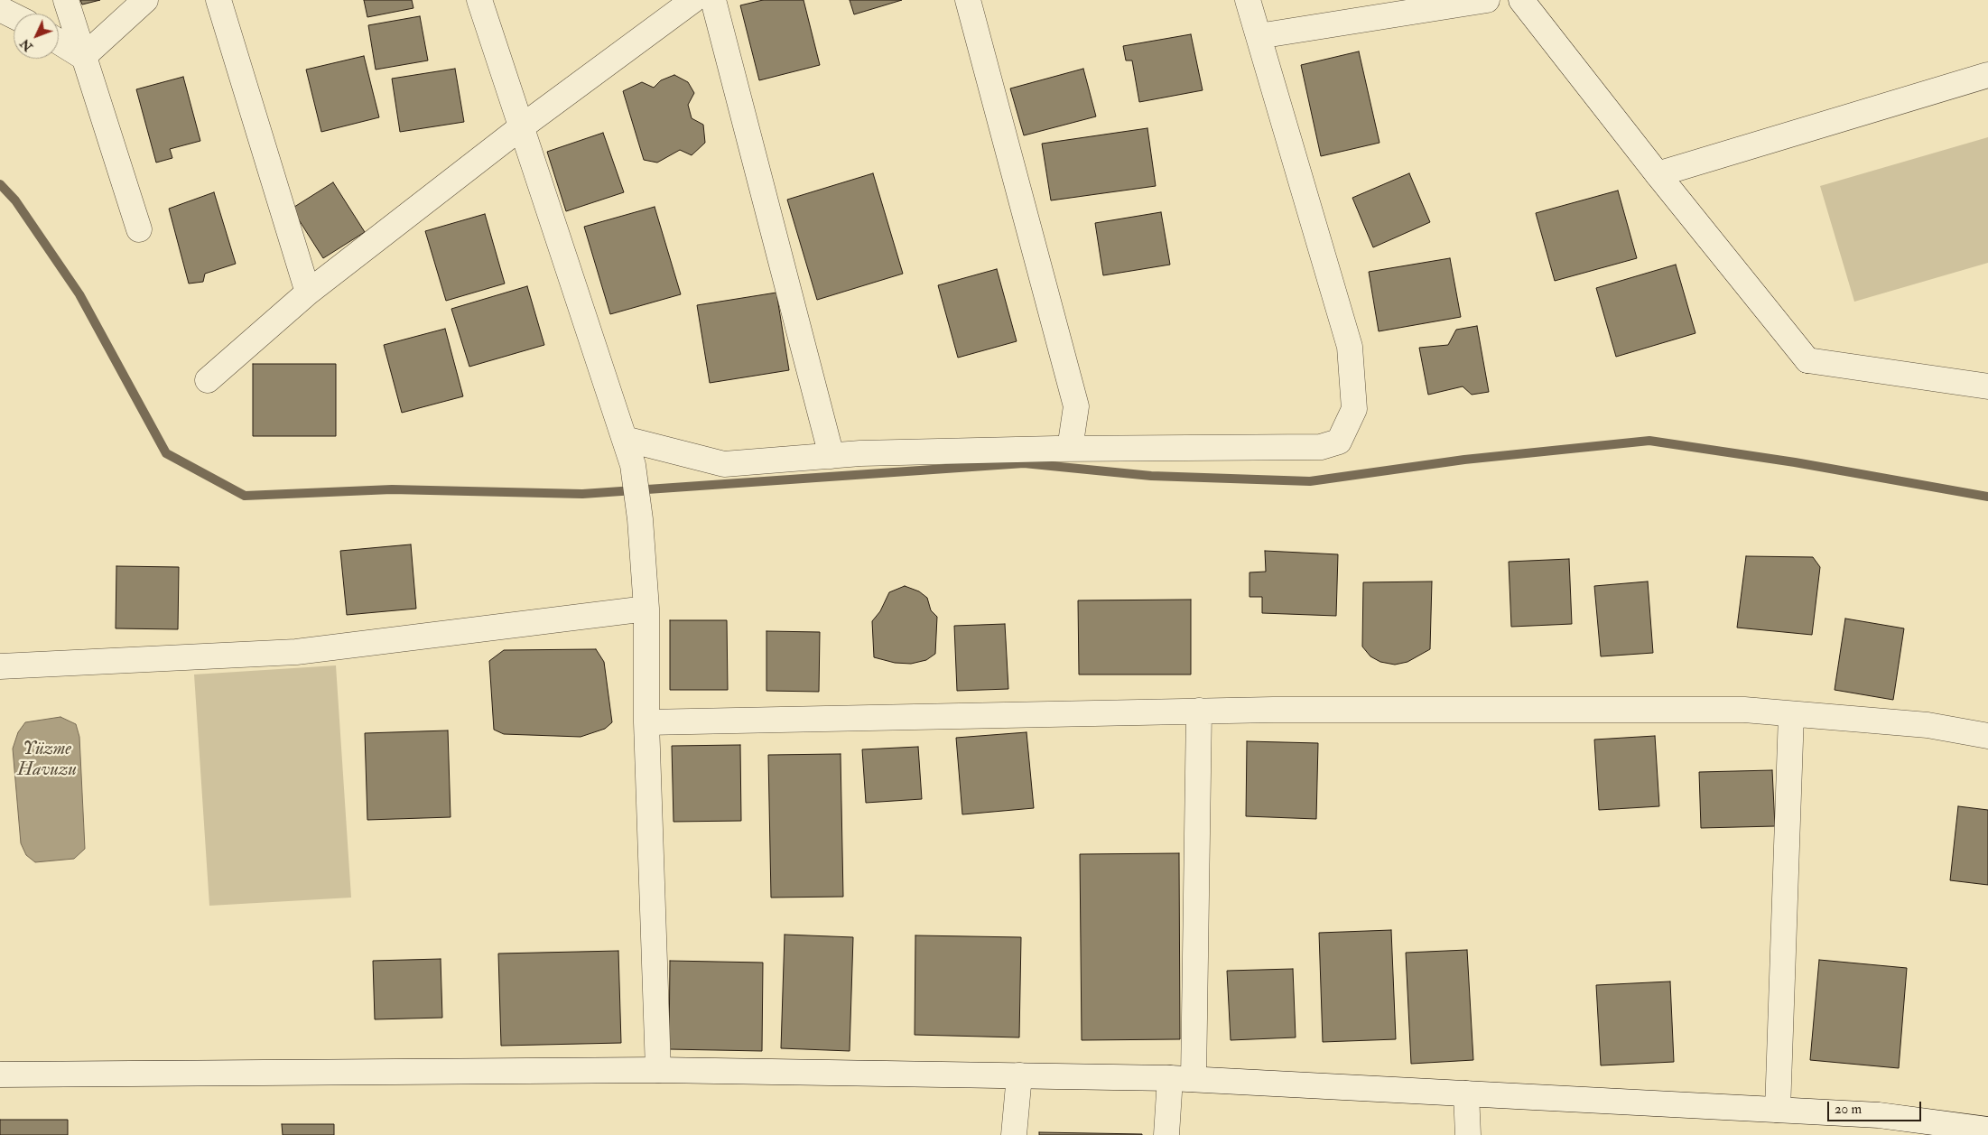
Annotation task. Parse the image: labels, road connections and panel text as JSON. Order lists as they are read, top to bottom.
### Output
{
  "water": ["Yüzme Havuzu"],
  "scale_bar": "20 m",
  "north": "bottom left"
}
